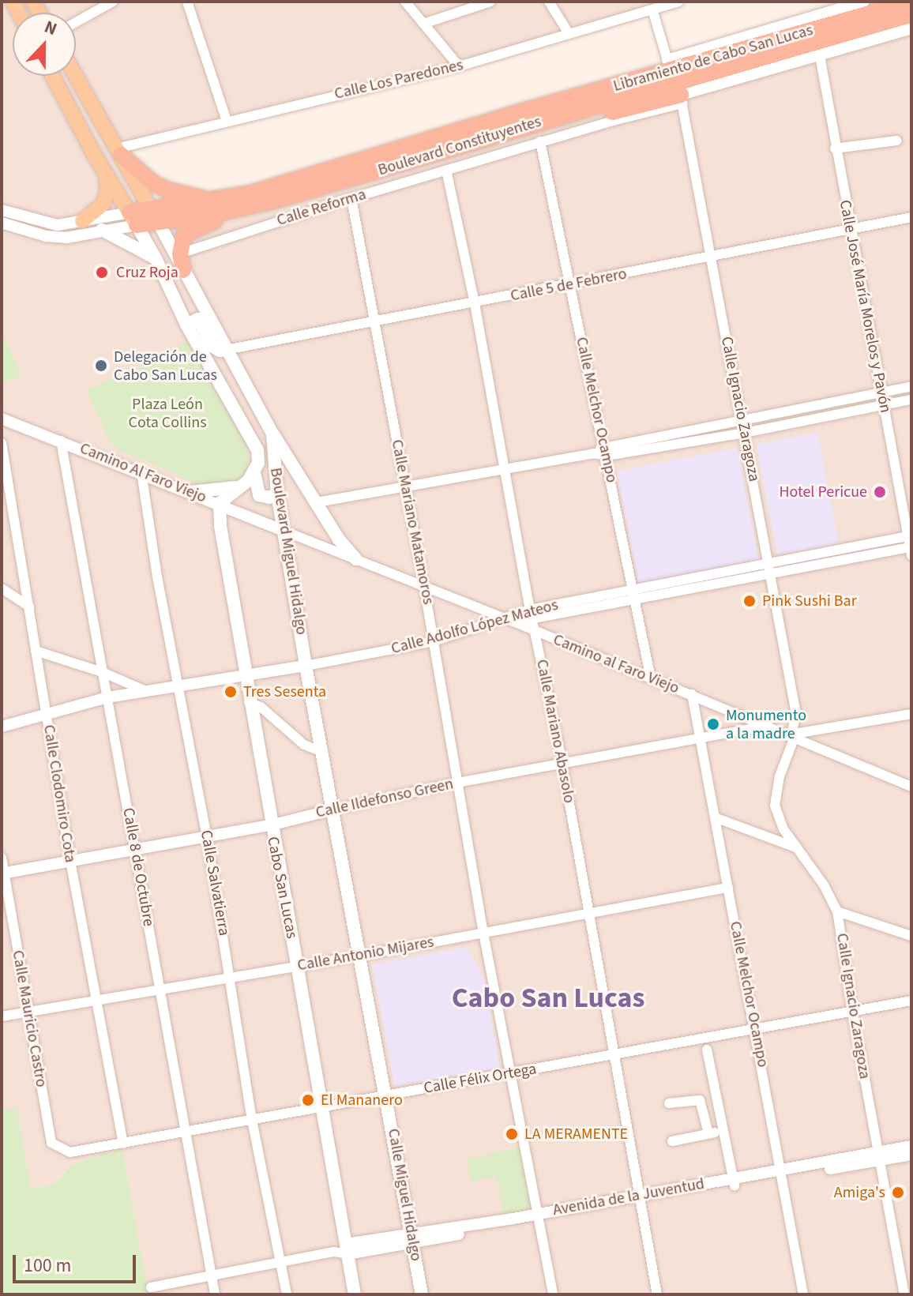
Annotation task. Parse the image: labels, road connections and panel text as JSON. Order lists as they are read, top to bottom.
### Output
{
  "streets": {
    "highway": ["Libramiento de Cabo San Lucas", "Boulevard Constituyentes"],
    "main road": ["Boulevard Miguel Hidalgo", "Cabo San Lucas", "Calle Miguel Hidalgo"],
    "street": [
      "Calle Los Paredones",
      "Calle Reforma",
      "Calle 5 de Febrero",
      "Calle José María Morelos y Pavón",
      "Calle Ignacio Zaragoza",
      "Calle Melchor Ocampo",
      "Camino Al Faro Viejo",
      "Calle Mariano Matamoros",
      "Calle Adolfo López Mateos",
      "Camino al Faro Viejo",
      "Calle Mariano Abasolo",
      "Calle Clodomiro Cota",
      "Calle Ildefonso Green",
      "Calle 8 de Octubre",
      "Calle Salvatierra",
      "Calle Antonio Mijares",
      "Calle Mauricio Castro",
      "Calle Félix Ortega",
      "Avenida de la Juventud"
    ]
  },
  "crossings": [
    ["Libramiento de Cabo San Lucas", "Boulevard Constituyentes"],
    ["Calle Los Paredones", "Boulevard Miguel Hidalgo"],
    ["Boulevard Constituyentes", "Calle Reforma"],
    ["Boulevard Constituyentes", "Calle José María Morelos y Pavón"],
    ["Boulevard Constituyentes", "Calle Ignacio Zaragoza"],
    ["Boulevard Constituyentes", "Boulevard Miguel Hidalgo"],
    ["Calle Reforma", "Calle Ignacio Zaragoza"],
    ["Calle Reforma", "Calle Melchor Ocampo"],
    ["Calle Reforma", "Calle Mariano Matamoros"],
    ["Calle Reforma", "Boulevard Miguel Hidalgo"],
    ["Calle Reforma", "Calle Mariano Abasolo"],
    ["Calle 5 de Febrero", "Calle José María Morelos y Pavón"],
    ["Calle 5 de Febrero", "Calle Ignacio Zaragoza"],
    ["Calle 5 de Febrero", "Calle Melchor Ocampo"],
    ["Calle 5 de Febrero", "Calle Mariano Matamoros"],
    ["Calle 5 de Febrero", "Boulevard Miguel Hidalgo"],
    ["Calle 5 de Febrero", "Calle Mariano Abasolo"],
    ["Calle José María Morelos y Pavón", "Calle Adolfo López Mateos"],
    ["Calle Ignacio Zaragoza", "Calle Adolfo López Mateos"],
    ["Calle Ignacio Zaragoza", "Camino al Faro Viejo"],
    ["Calle Ignacio Zaragoza", "Calle Félix Ortega"],
    ["Calle Ignacio Zaragoza", "Avenida de la Juventud"],
    ["Calle Melchor Ocampo", "Calle Adolfo López Mateos"],
    ["Calle Melchor Ocampo", "Camino al Faro Viejo"],
    ["Calle Melchor Ocampo", "Calle Ildefonso Green"],
    ["Calle Melchor Ocampo", "Calle Antonio Mijares"],
    ["Calle Melchor Ocampo", "Calle Félix Ortega"],
    ["Calle Melchor Ocampo", "Avenida de la Juventud"],
    ["Camino Al Faro Viejo", "Boulevard Miguel Hidalgo"],
    ["Camino Al Faro Viejo", "Camino al Faro Viejo"],
    ["Camino Al Faro Viejo", "Calle 8 de Octubre"],
    ["Camino Al Faro Viejo", "Calle Salvatierra"],
    ["Camino Al Faro Viejo", "Cabo San Lucas"],
    ["Calle Mariano Matamoros", "Calle Adolfo López Mateos"],
    ["Calle Mariano Matamoros", "Camino al Faro Viejo"],
    ["Calle Mariano Matamoros", "Calle Ildefonso Green"],
    ["Calle Mariano Matamoros", "Calle Antonio Mijares"],
    ["Calle Mariano Matamoros", "Calle Félix Ortega"],
    ["Calle Mariano Matamoros", "Avenida de la Juventud"],
    ["Boulevard Miguel Hidalgo", "Calle Adolfo López Mateos"],
    ["Boulevard Miguel Hidalgo", "Camino al Faro Viejo"],
    ["Boulevard Miguel Hidalgo", "Calle Ildefonso Green"],
    ["Boulevard Miguel Hidalgo", "Cabo San Lucas"],
    ["Boulevard Miguel Hidalgo", "Calle Antonio Mijares"],
    ["Boulevard Miguel Hidalgo", "Calle Félix Ortega"],
    ["Boulevard Miguel Hidalgo", "Calle Miguel Hidalgo"],
    ["Calle Adolfo López Mateos", "Camino al Faro Viejo"],
    ["Calle Adolfo López Mateos", "Calle Mariano Abasolo"],
    ["Calle Adolfo López Mateos", "Calle Clodomiro Cota"],
    ["Calle Adolfo López Mateos", "Calle 8 de Octubre"],
    ["Calle Adolfo López Mateos", "Calle Salvatierra"],
    ["Calle Adolfo López Mateos", "Cabo San Lucas"],
    ["Camino al Faro Viejo", "Calle Mariano Abasolo"],
    ["Camino al Faro Viejo", "Calle Ildefonso Green"],
    ["Calle Mariano Abasolo", "Calle Ildefonso Green"],
    ["Calle Mariano Abasolo", "Calle Antonio Mijares"],
    ["Calle Mariano Abasolo", "Calle Félix Ortega"],
    ["Calle Mariano Abasolo", "Avenida de la Juventud"],
    ["Calle Clodomiro Cota", "Calle Ildefonso Green"],
    ["Calle Clodomiro Cota", "Calle Antonio Mijares"],
    ["Calle Clodomiro Cota", "Calle Félix Ortega"],
    ["Calle Ildefonso Green", "Calle 8 de Octubre"],
    ["Calle Ildefonso Green", "Calle Salvatierra"],
    ["Calle Ildefonso Green", "Cabo San Lucas"],
    ["Calle Ildefonso Green", "Calle Mauricio Castro"],
    ["Calle 8 de Octubre", "Calle Antonio Mijares"],
    ["Calle 8 de Octubre", "Calle Félix Ortega"],
    ["Calle Salvatierra", "Calle Antonio Mijares"],
    ["Calle Salvatierra", "Calle Félix Ortega"],
    ["Cabo San Lucas", "Calle Antonio Mijares"],
    ["Cabo San Lucas", "Calle Félix Ortega"],
    ["Cabo San Lucas", "Avenida de la Juventud"],
    ["Calle Antonio Mijares", "Calle Mauricio Castro"],
    ["Calle Mauricio Castro", "Calle Félix Ortega"],
    ["Calle Félix Ortega", "Calle Miguel Hidalgo"],
    ["Calle Miguel Hidalgo", "Avenida de la Juventud"]
  ],
  "districts": ["Cabo San Lucas"],
  "parks": ["Plaza León Cota Collins"],
  "places": [
    "Cruz Roja",
    "Delegación de Cabo San Lucas",
    "Hotel Pericue",
    "Pink Sushi Bar",
    "Tres Sesenta",
    "Monumento a la madre",
    "El Mananero",
    "LA MERAMENTE",
    "Amiga's"
  ],
  "scale_bar": "100 m",
  "north": "top"
}
